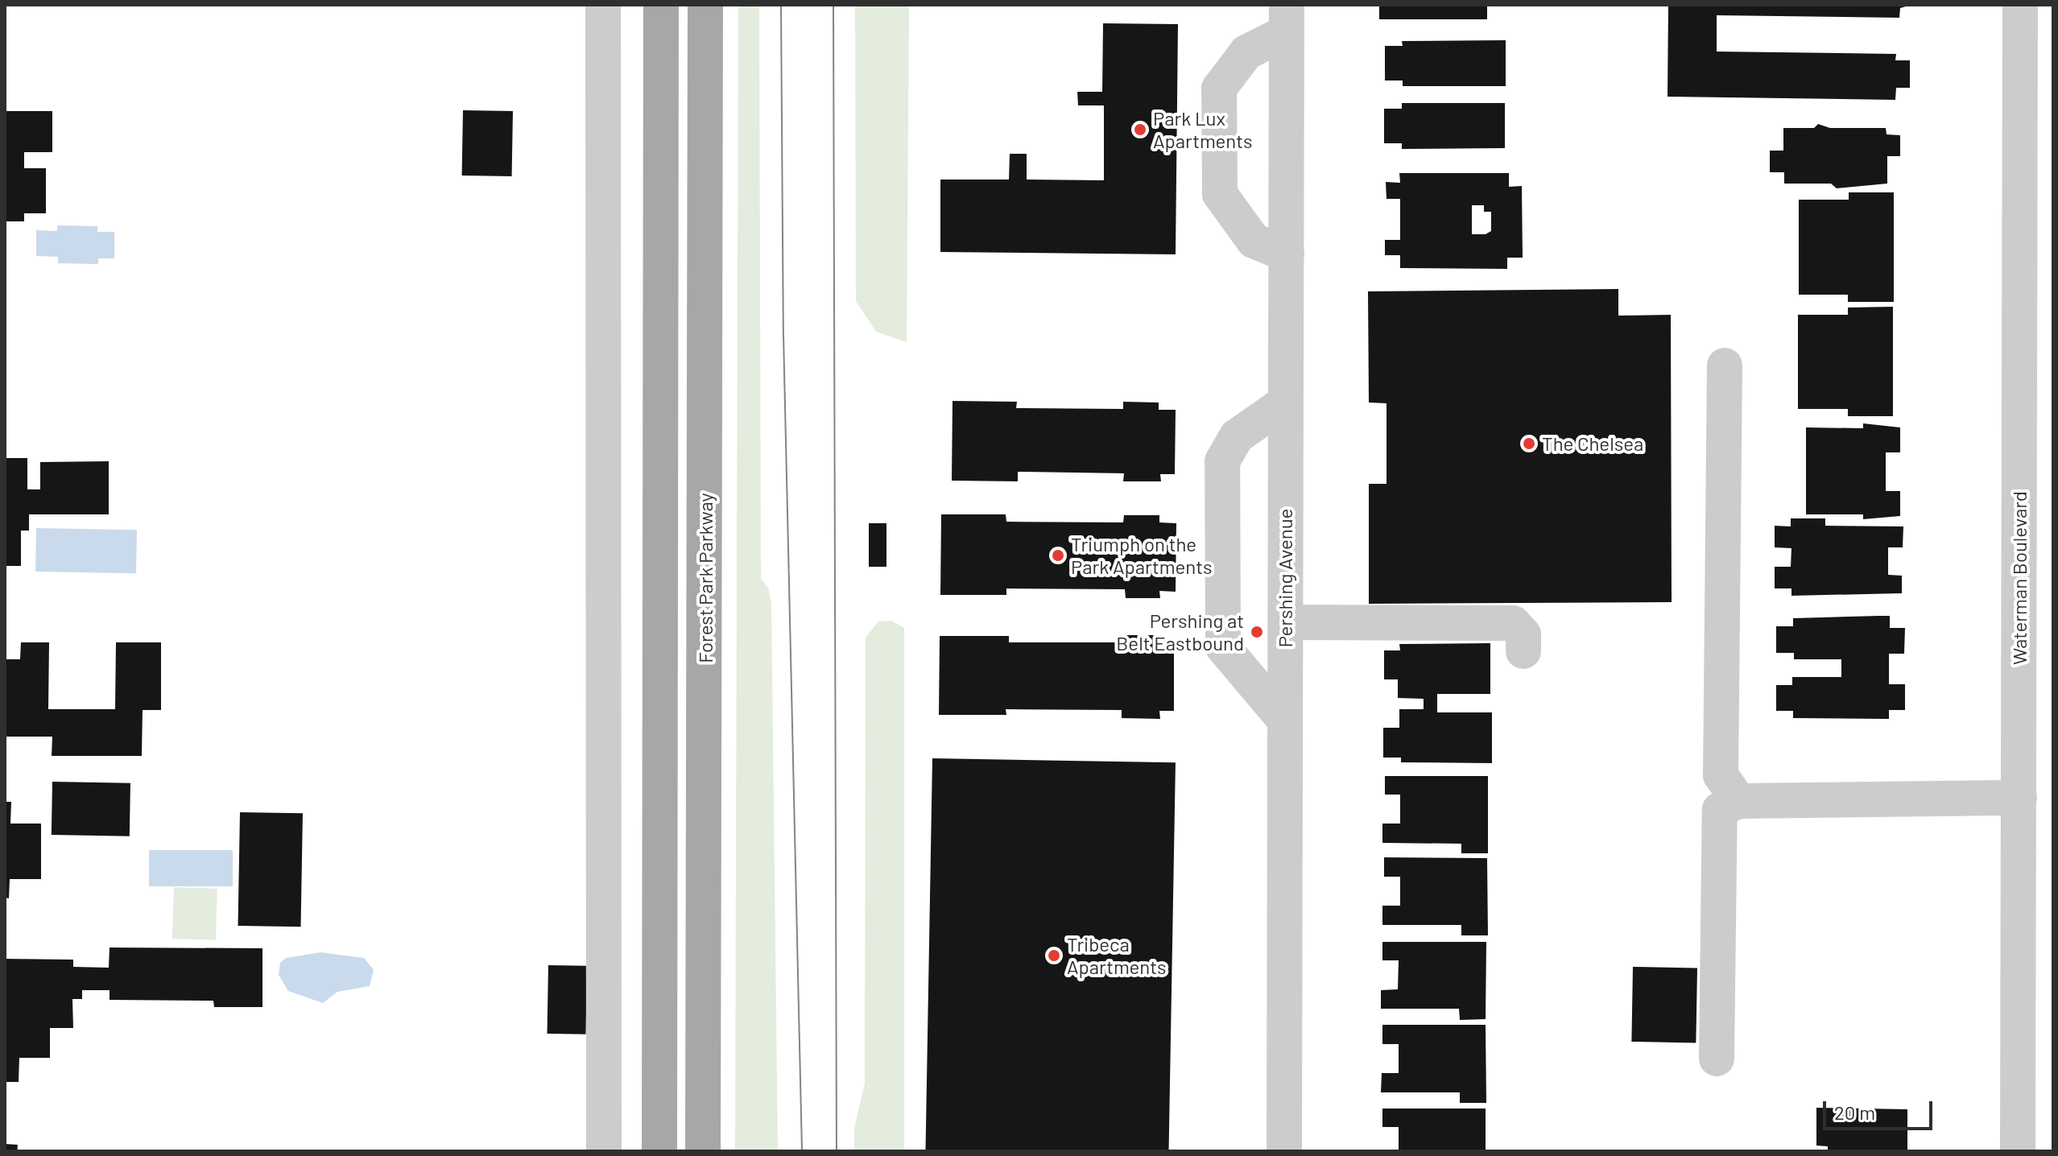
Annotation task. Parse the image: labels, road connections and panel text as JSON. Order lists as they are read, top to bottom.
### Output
{
  "streets": {
    "main road": ["Forest Park Parkway"],
    "street": ["Pershing Avenue", "Waterman Boulevard"]
  },
  "places": [
    "Park Lux Apartments",
    "The Chelsea",
    "Triumph on the Park Apartments",
    "Pershing at Belt Eastbound",
    "Tribeca Apartments"
  ],
  "scale_bar": "20 m"
}
